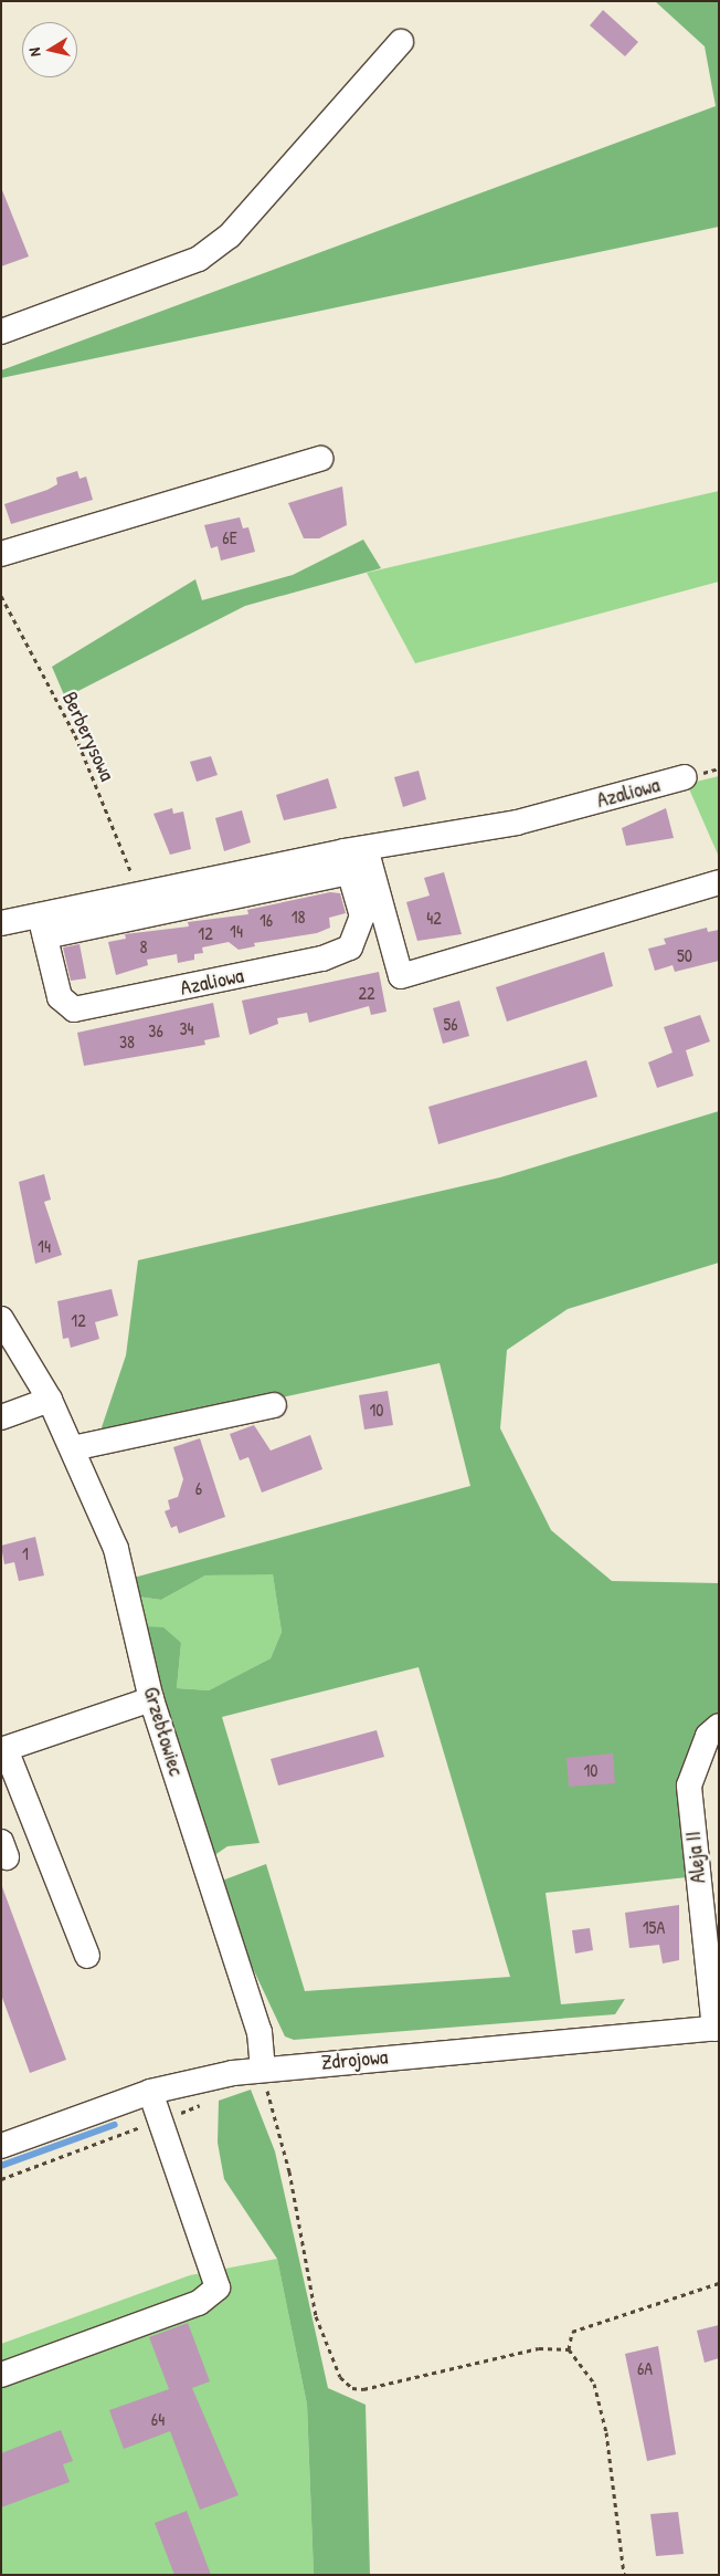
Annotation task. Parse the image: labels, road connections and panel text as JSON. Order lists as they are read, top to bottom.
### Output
{
  "streets": {
    "street": [
      "Azaliowa",
      "Grzebłowiec",
      "Aleja II",
      "Zdrojowa"
    ],
    "path": ["Berberysowa"]
  },
  "crossings": [
    ["Berberysowa", "Azaliowa"],
    ["Grzebłowiec", "Zdrojowa"],
    ["Aleja II", "Zdrojowa"]
  ],
  "house_numbers": [
    "6E",
    "18",
    "42",
    "16",
    "14",
    "12",
    "8",
    "50",
    "22",
    "56",
    "34",
    "36",
    "38",
    "14",
    "12",
    "10",
    "6",
    "1",
    "10",
    "15A",
    "6A",
    "64"
  ],
  "north": "left"
}
